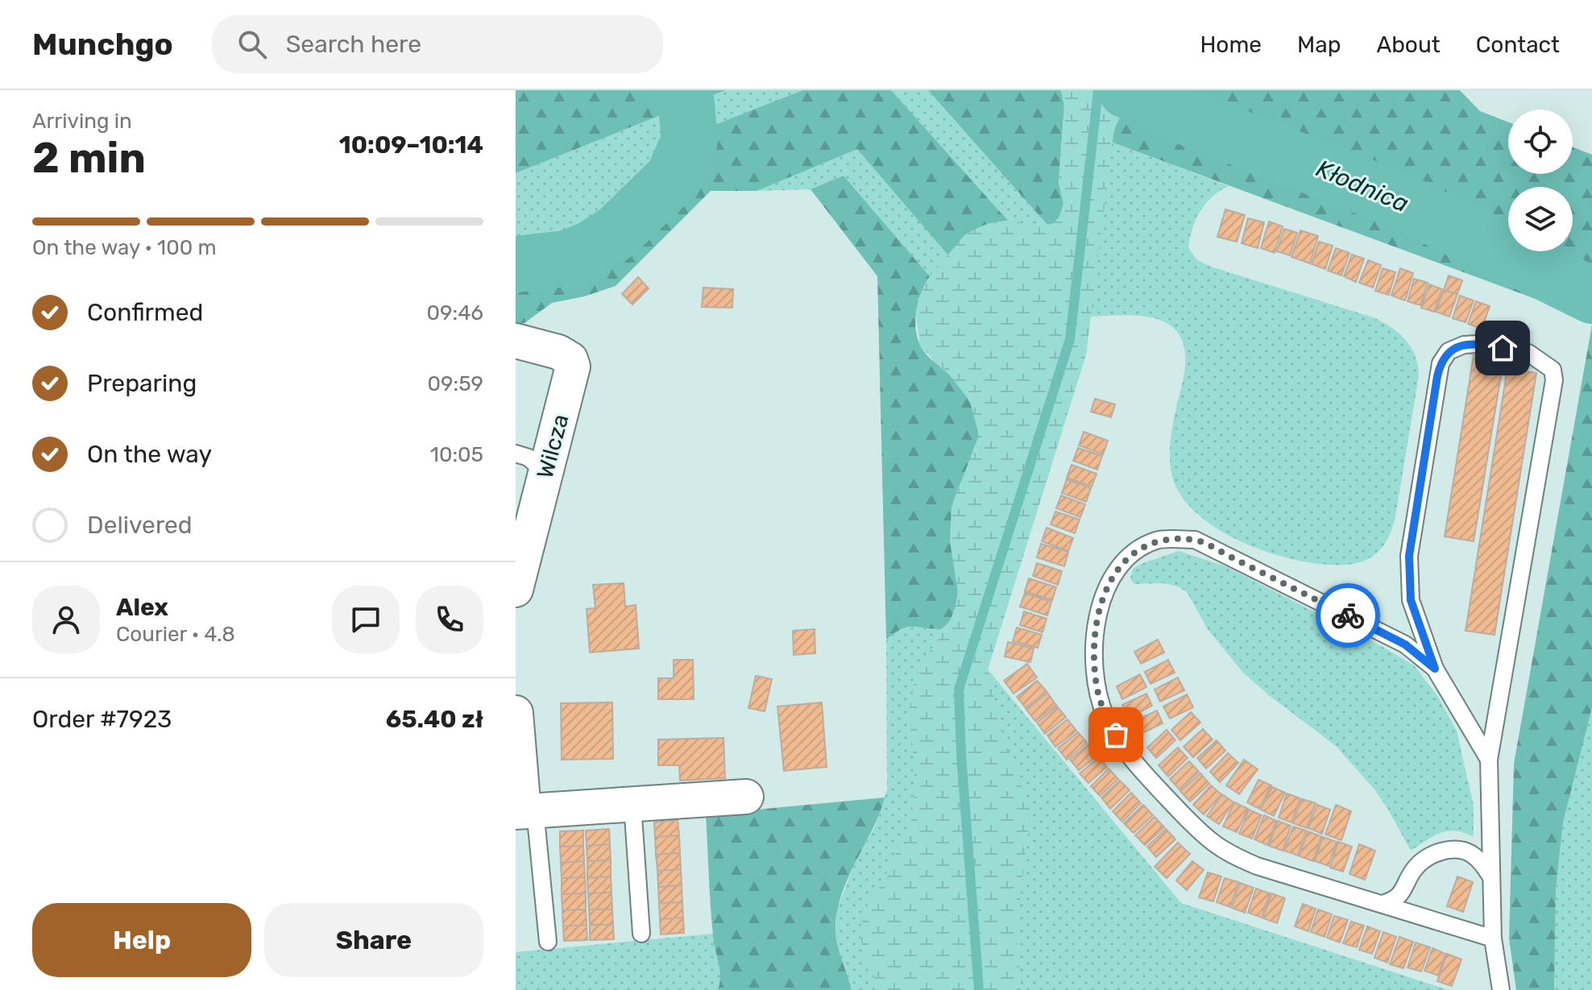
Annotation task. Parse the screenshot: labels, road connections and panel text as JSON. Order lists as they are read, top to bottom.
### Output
{
  "streets": {
    "street": ["Wilcza"]
  },
  "water": ["Kłodnica"],
  "page": {
    "header": "Munchgo",
    "search": "Search here",
    "nav": [
      "Home",
      "Map",
      "About",
      "Contact"
    ],
    "heading": ["2 min", "Arriving in", "10:09–10:14"],
    "panel": [
      "Alex",
      "Courier · 4.8",
      "Order #7923",
      "65.40 zł"
    ],
    "bar": "On the way · 100 m",
    "list": [
      ["Confirmed", "09:46"],
      ["Preparing", "09:59"],
      ["On the way", "10:05"],
      "Delivered"
    ],
    "buttons": ["Help", "Share"]
  }
}
